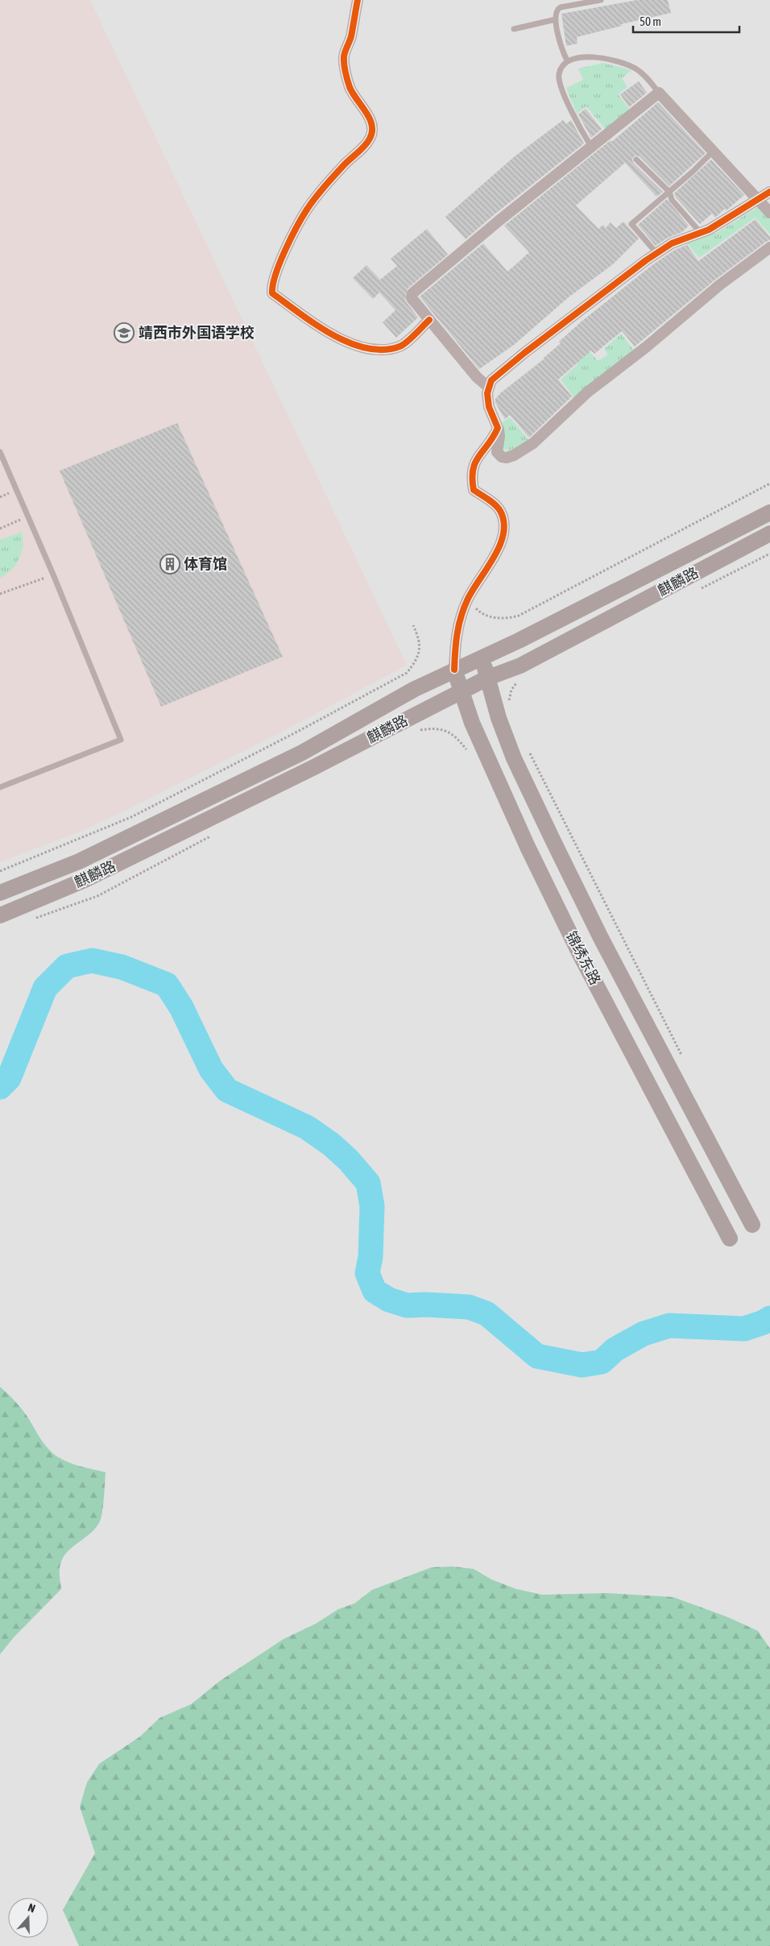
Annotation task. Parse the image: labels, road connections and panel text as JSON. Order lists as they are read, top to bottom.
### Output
{
  "streets": {
    "main road": ["麒麟路", "锦绣东路"]
  },
  "crossings": [
    ["麒麟路", "锦绣东路"]
  ],
  "places": {
    "school or university": ["靖西市外国语学校"],
    "building": ["体育馆"]
  },
  "scale_bar": "50 m",
  "north": "top"
}
